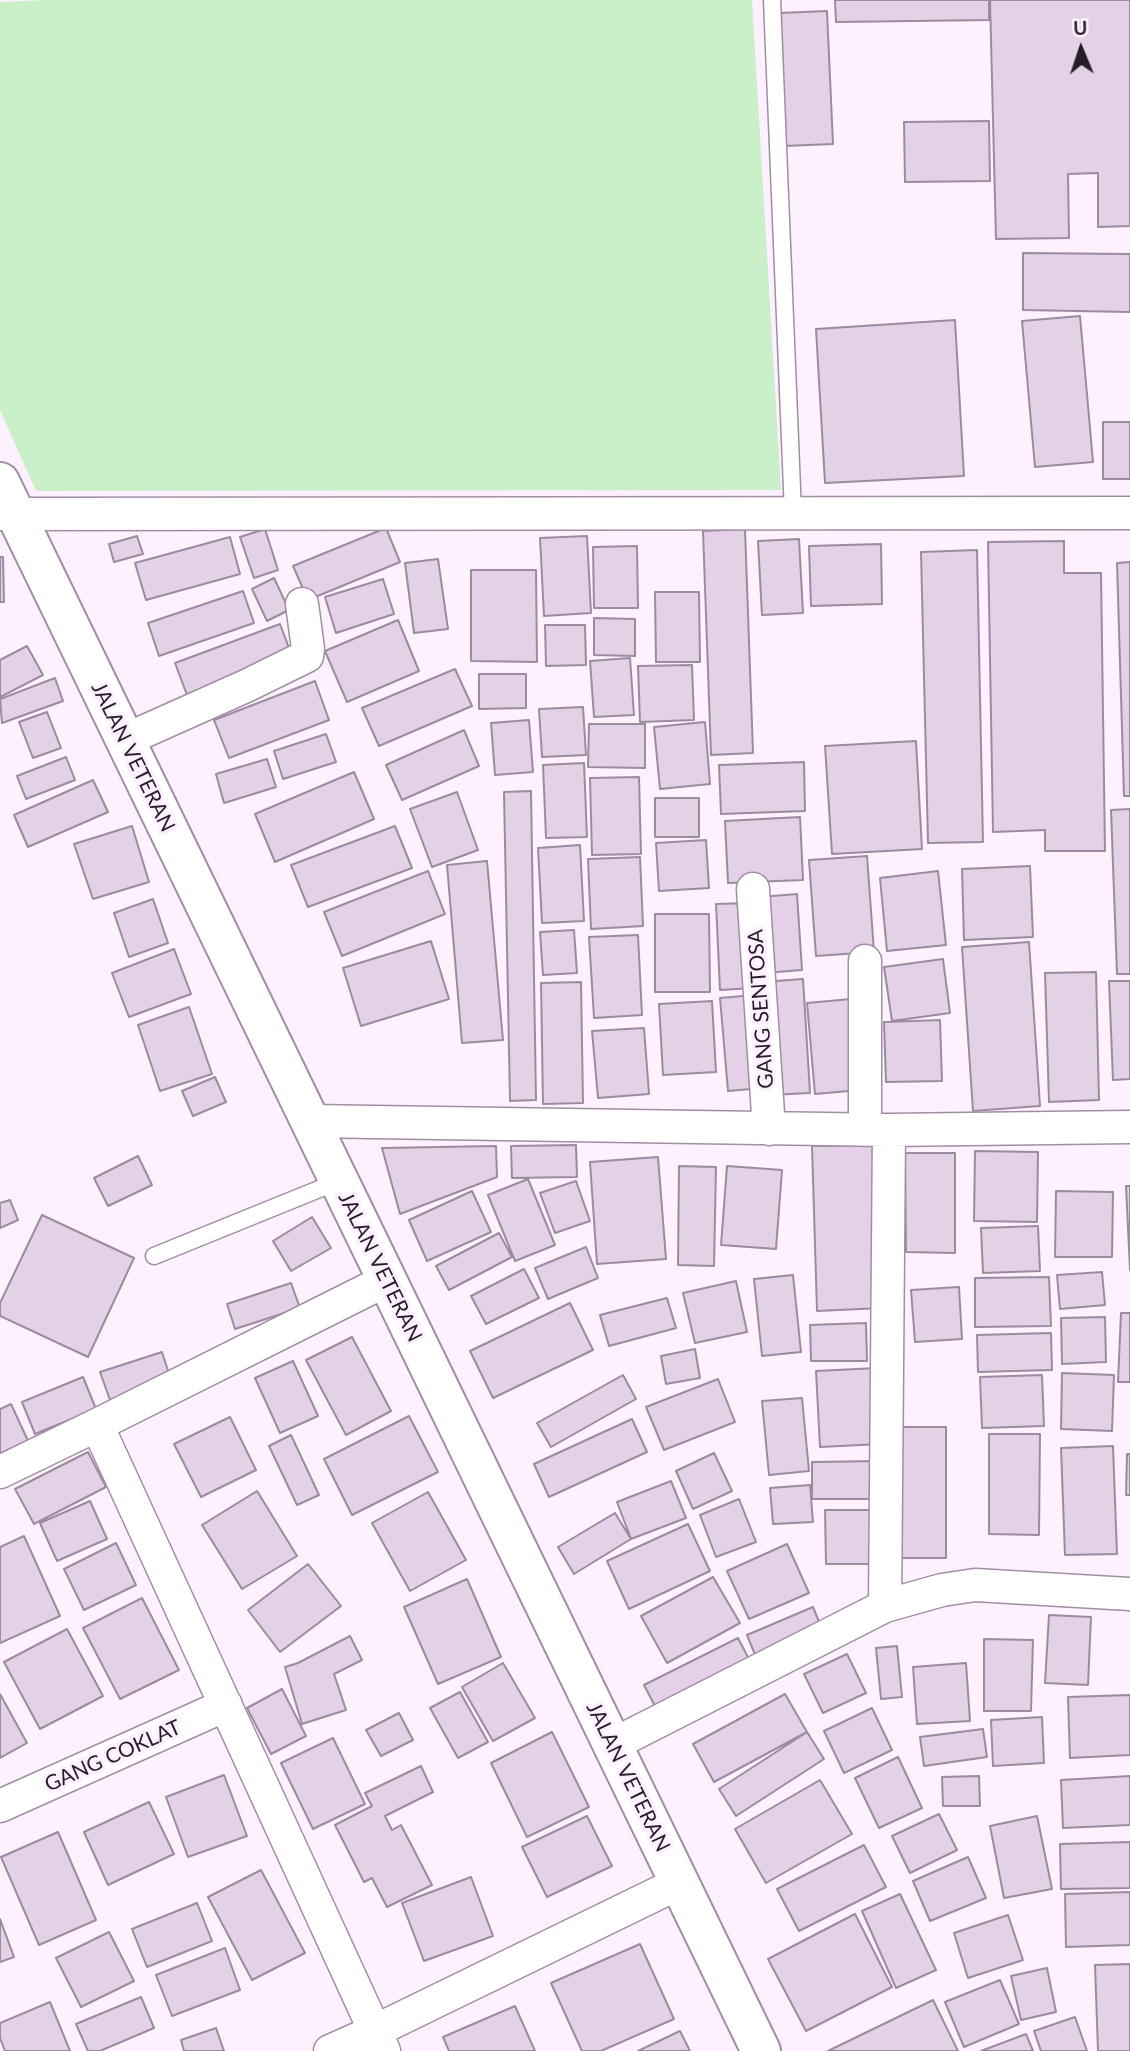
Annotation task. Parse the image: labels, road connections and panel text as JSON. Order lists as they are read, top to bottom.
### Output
{
  "streets": {
    "main road": ["JALAN VETERAN"],
    "street": ["GANG SENTOSA", "GANG COKLAT"]
  },
  "north": "top"
}
